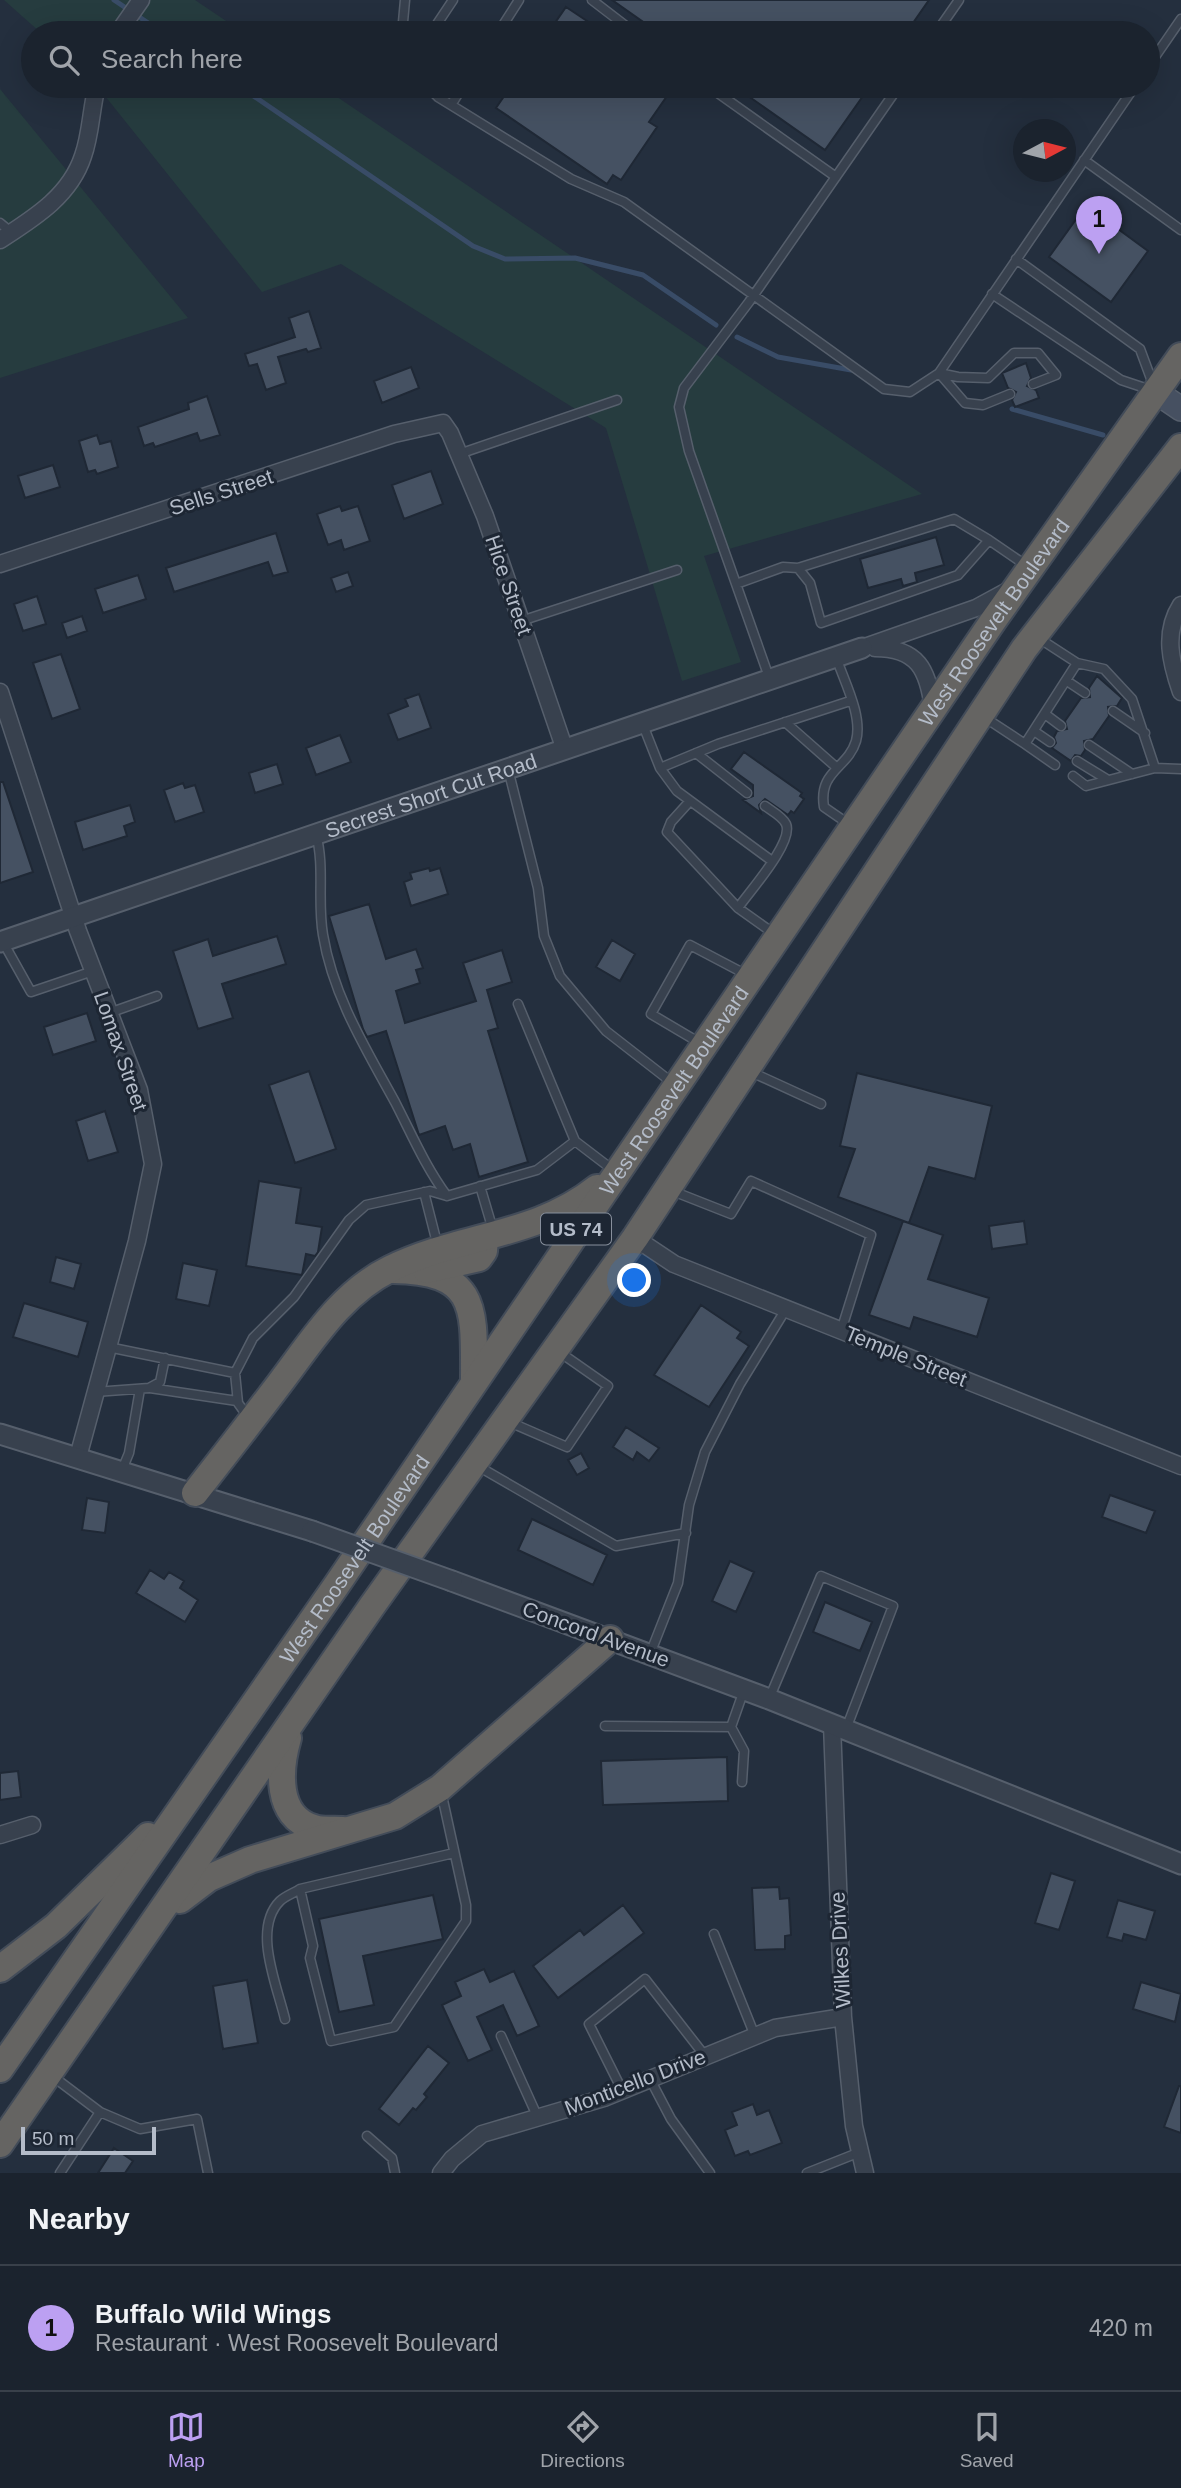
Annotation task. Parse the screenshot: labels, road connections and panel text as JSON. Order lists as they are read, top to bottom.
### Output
{
  "streets": {
    "highway": ["West Roosevelt Boulevard", "US 74"],
    "street": [
      "Sells Street",
      "Hice Street",
      "Secrest Short Cut Road",
      "Lomax Street",
      "Temple Street",
      "Concord Avenue",
      "Wilkes Drive",
      "Monticello Drive"
    ]
  },
  "crossings": [
    ["Sells Street", "Hice Street"],
    ["Hice Street", "Secrest Short Cut Road"],
    ["West Roosevelt Boulevard", "Secrest Short Cut Road"],
    ["West Roosevelt Boulevard", "Temple Street"],
    ["Secrest Short Cut Road", "Lomax Street"],
    ["Lomax Street", "Concord Avenue"],
    ["Concord Avenue", "Wilkes Drive"],
    ["Wilkes Drive", "Monticello Drive"]
  ],
  "scale_bar": "50 m",
  "north": "right",
  "page": {
    "search": "Search here",
    "pins": "1",
    "scale": "50 m",
    "heading": "Nearby",
    "list": [
      {
        "mark": "1",
        "name": "Buffalo Wild Wings",
        "note": "Restaurant · West Roosevelt Boulevard",
        "value": "420 m"
      }
    ],
    "nav": ["Map", "Directions", "Saved"]
  }
}
